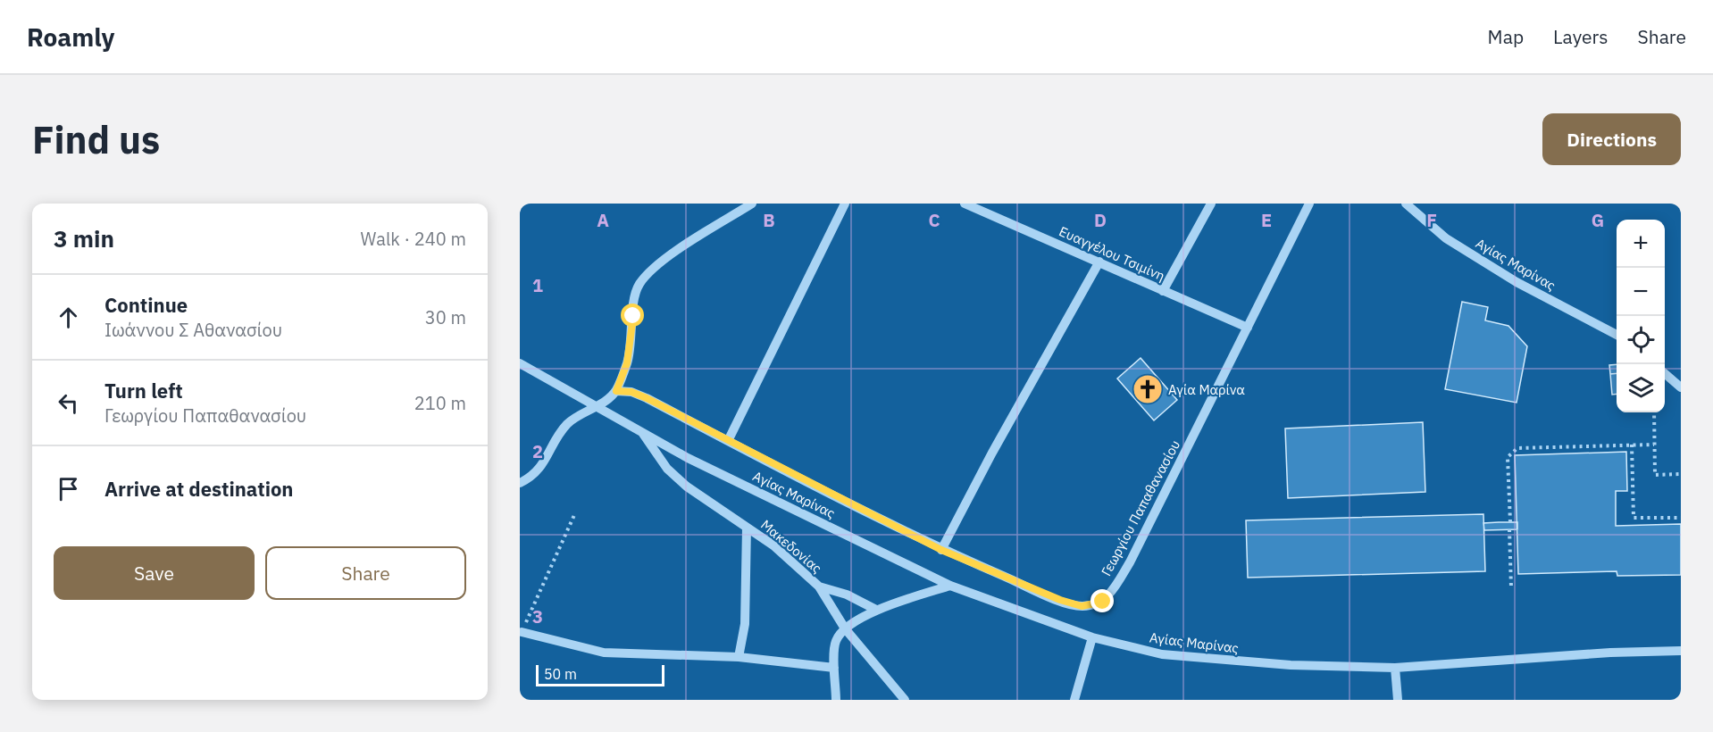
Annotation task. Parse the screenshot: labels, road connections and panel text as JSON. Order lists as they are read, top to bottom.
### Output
{
  "streets": {
    "street": [
      "Ευαγγέλου Τσιμίνη",
      "Αγίας Μαρίνας",
      "Γεωργίου Παπαθανασίου",
      "Μακεδονίας"
    ]
  },
  "crossings": [
    ["Ευαγγέλου Τσιμίνη", "Γεωργίου Παπαθανασίου"],
    ["Αγίας Μαρίνας", "Μακεδονίας"]
  ],
  "places": {
    "church": ["Αγία Μαρίνα"]
  },
  "scale_bar": "50 m",
  "page": {
    "header": "Roamly",
    "nav": ["Map", "Layers", "Share"],
    "buttons": [
      "Directions",
      ["Save", "Share"]
    ],
    "title": "Find us",
    "heading": ["3 min", "Walk · 240 m"],
    "map_buttons": ["+", "−"],
    "list": [
      ["Continue", "Ιωάννου Σ Αθανασίου", "30 m"],
      ["Turn left", "Γεωργίου Παπαθανασίου", "210 m"],
      "Arrive at destination"
    ],
    "scale": "50 m"
  },
  "grid": {
    "columns": [
      "A",
      "B",
      "C",
      "D",
      "E",
      "F",
      "G"
    ],
    "rows": ["1", "2", "3"]
  }
}
